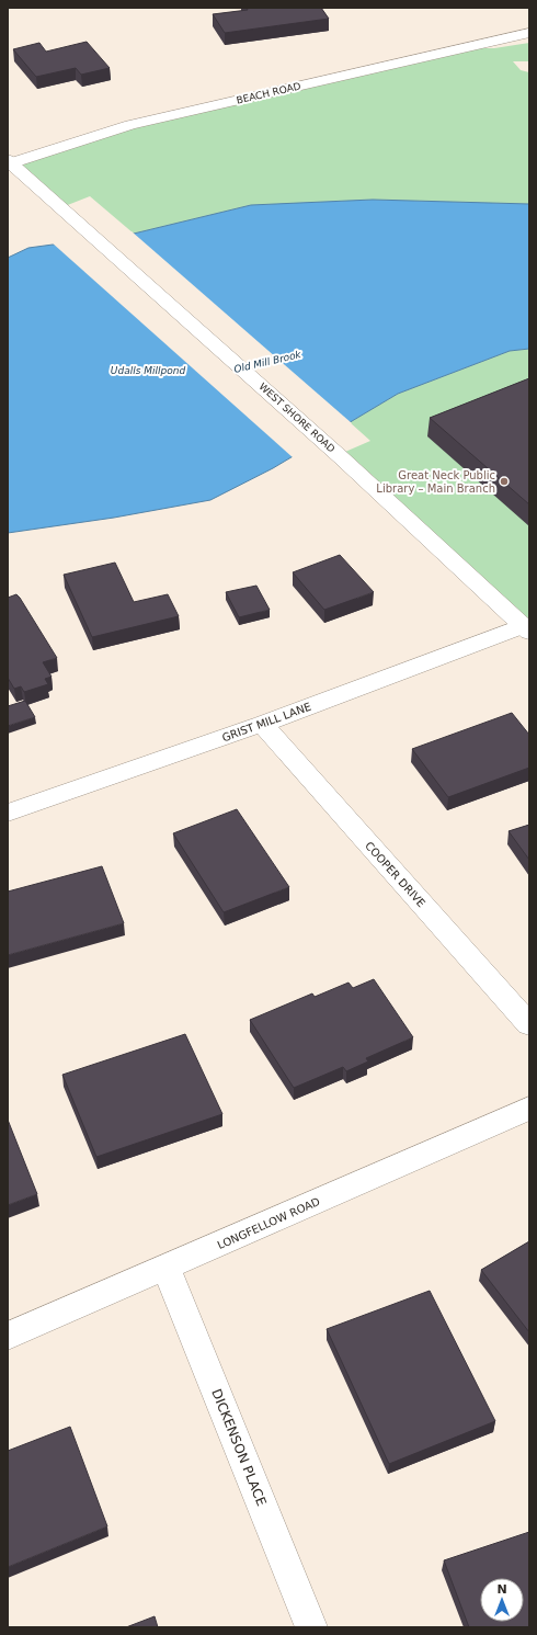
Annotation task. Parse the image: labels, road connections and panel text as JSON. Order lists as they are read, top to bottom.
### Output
{
  "streets": {
    "street": [
      "BEACH ROAD",
      "WEST SHORE ROAD",
      "GRIST MILL LANE",
      "COOPER DRIVE",
      "LONGFELLOW ROAD",
      "DICKENSON PLACE"
    ]
  },
  "crossings": [
    ["BEACH ROAD", "WEST SHORE ROAD"],
    ["WEST SHORE ROAD", "GRIST MILL LANE"],
    ["GRIST MILL LANE", "COOPER DRIVE"],
    ["LONGFELLOW ROAD", "DICKENSON PLACE"]
  ],
  "water": ["Old Mill Brook", "Udalls Millpond"],
  "places": ["Great Neck Public Library – Main Branch"],
  "north": "top"
}
